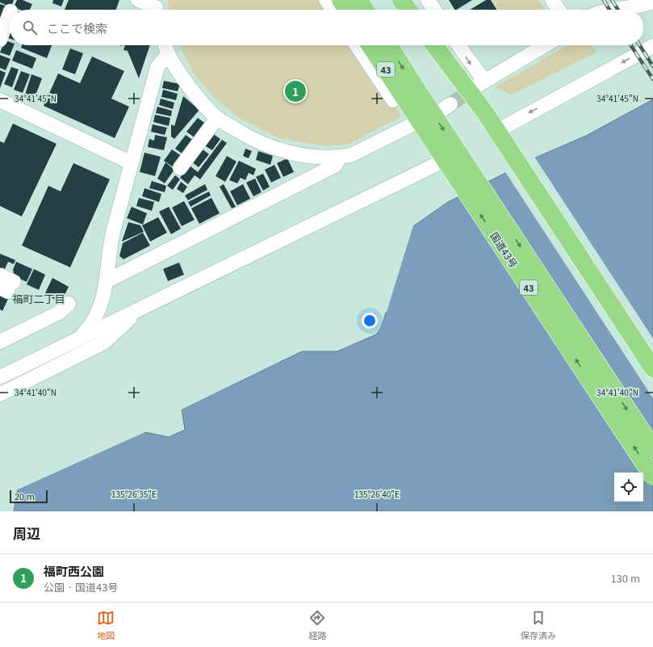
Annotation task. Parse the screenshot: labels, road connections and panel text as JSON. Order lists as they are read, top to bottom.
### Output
{
  "streets": {
    "highway": ["43", "国道43号"]
  },
  "districts": ["福町二丁目"],
  "scale_bar": "20 m",
  "page": {
    "search": "ここで検索",
    "pins": "1",
    "scale": "20 m",
    "heading": "周辺",
    "list": [
      {
        "mark": "1",
        "name": "福町西公園",
        "note": "公園 · 国道43号",
        "value": "130 m"
      }
    ],
    "nav": ["地図", "経路", "保存済み"]
  },
  "coordinates": [
    "34°41'45\"N",
    "34°41'40\"N",
    "135°26'35\"E",
    "135°26'40\"E"
  ]
}
